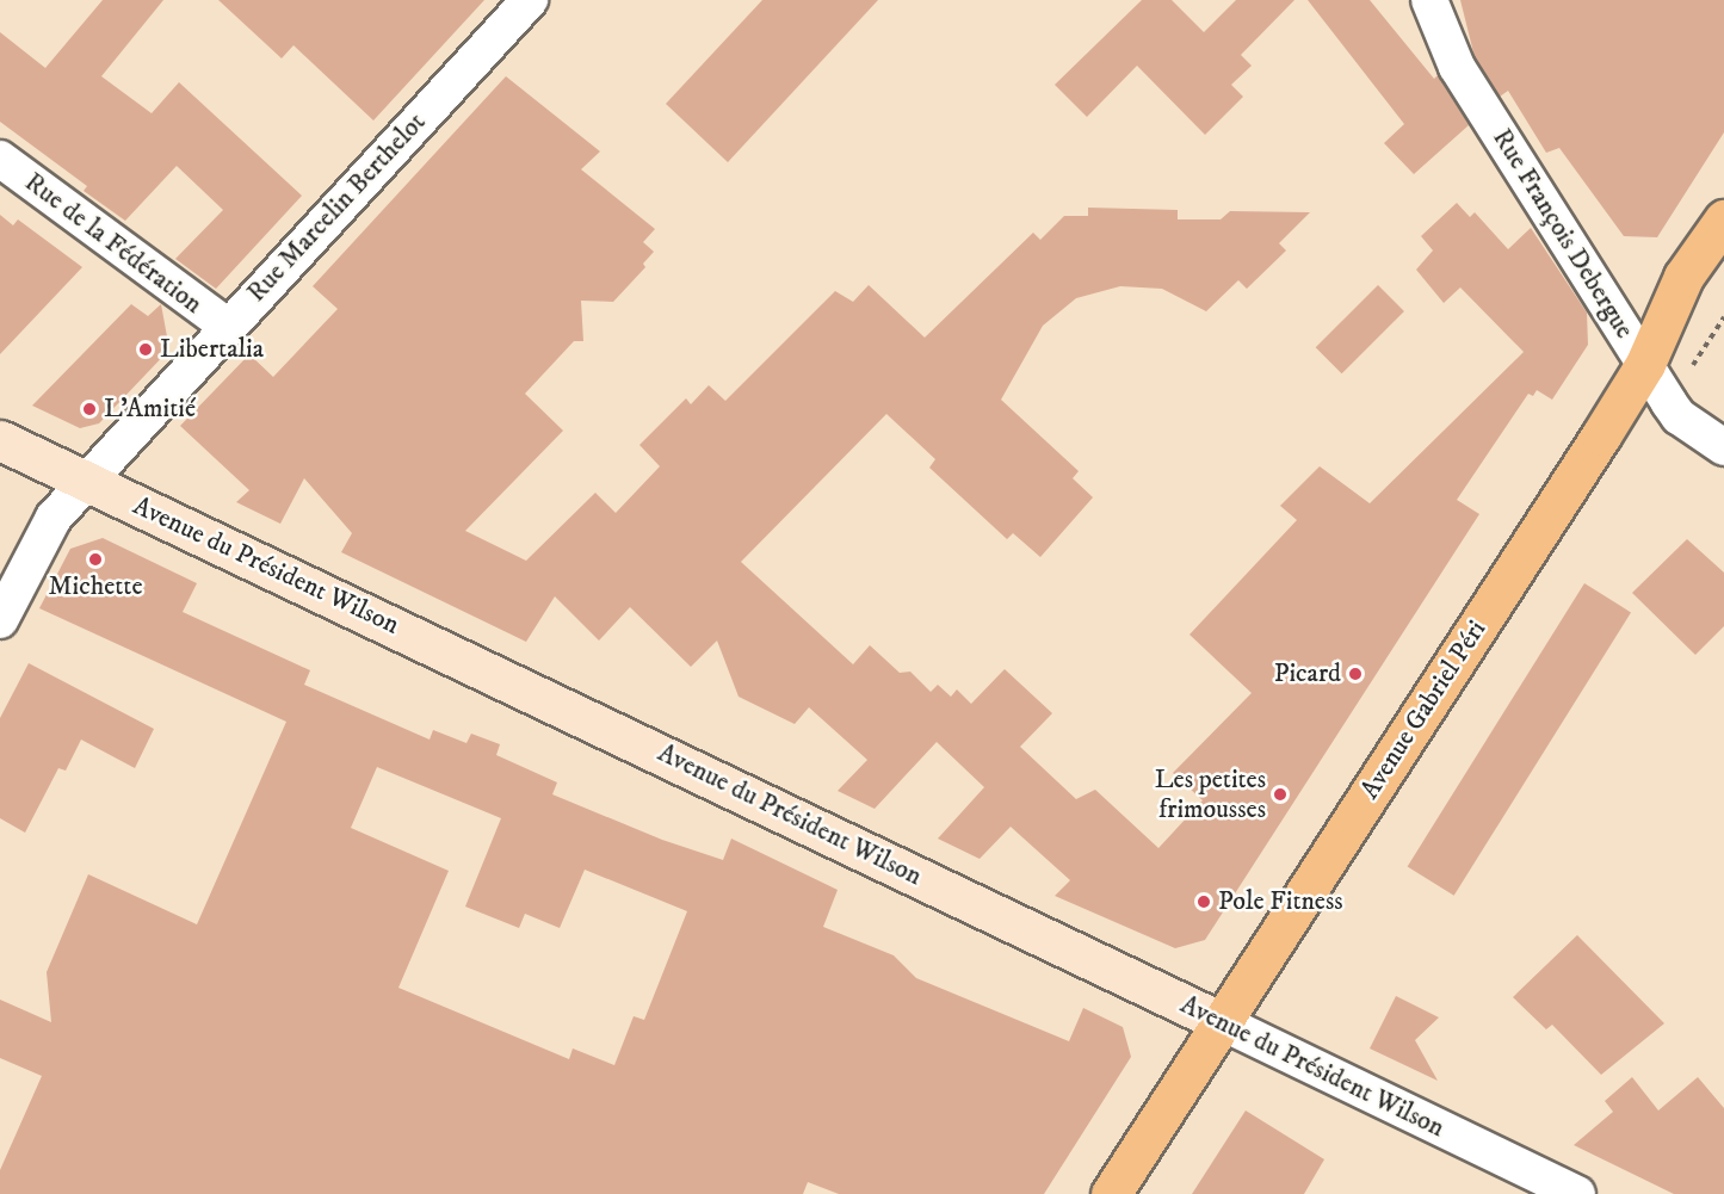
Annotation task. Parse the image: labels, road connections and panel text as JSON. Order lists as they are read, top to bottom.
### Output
{
  "streets": {
    "main road": ["Avenue Gabriel Péri"],
    "street": [
      "Rue Marcelin Berthelot",
      "Rue François Debergue",
      "Rue de la Fédération",
      "Avenue du Président Wilson"
    ]
  },
  "crossings": [
    ["Rue Marcelin Berthelot", "Rue de la Fédération"],
    ["Rue Marcelin Berthelot", "Avenue du Président Wilson"],
    ["Rue François Debergue", "Avenue Gabriel Péri"],
    ["Avenue du Président Wilson", "Avenue Gabriel Péri"]
  ],
  "places": [
    "Libertalia",
    "L'Amitié",
    "Michette",
    "Picard",
    "Les petites frimousses",
    "Pole Fitness"
  ]
}
